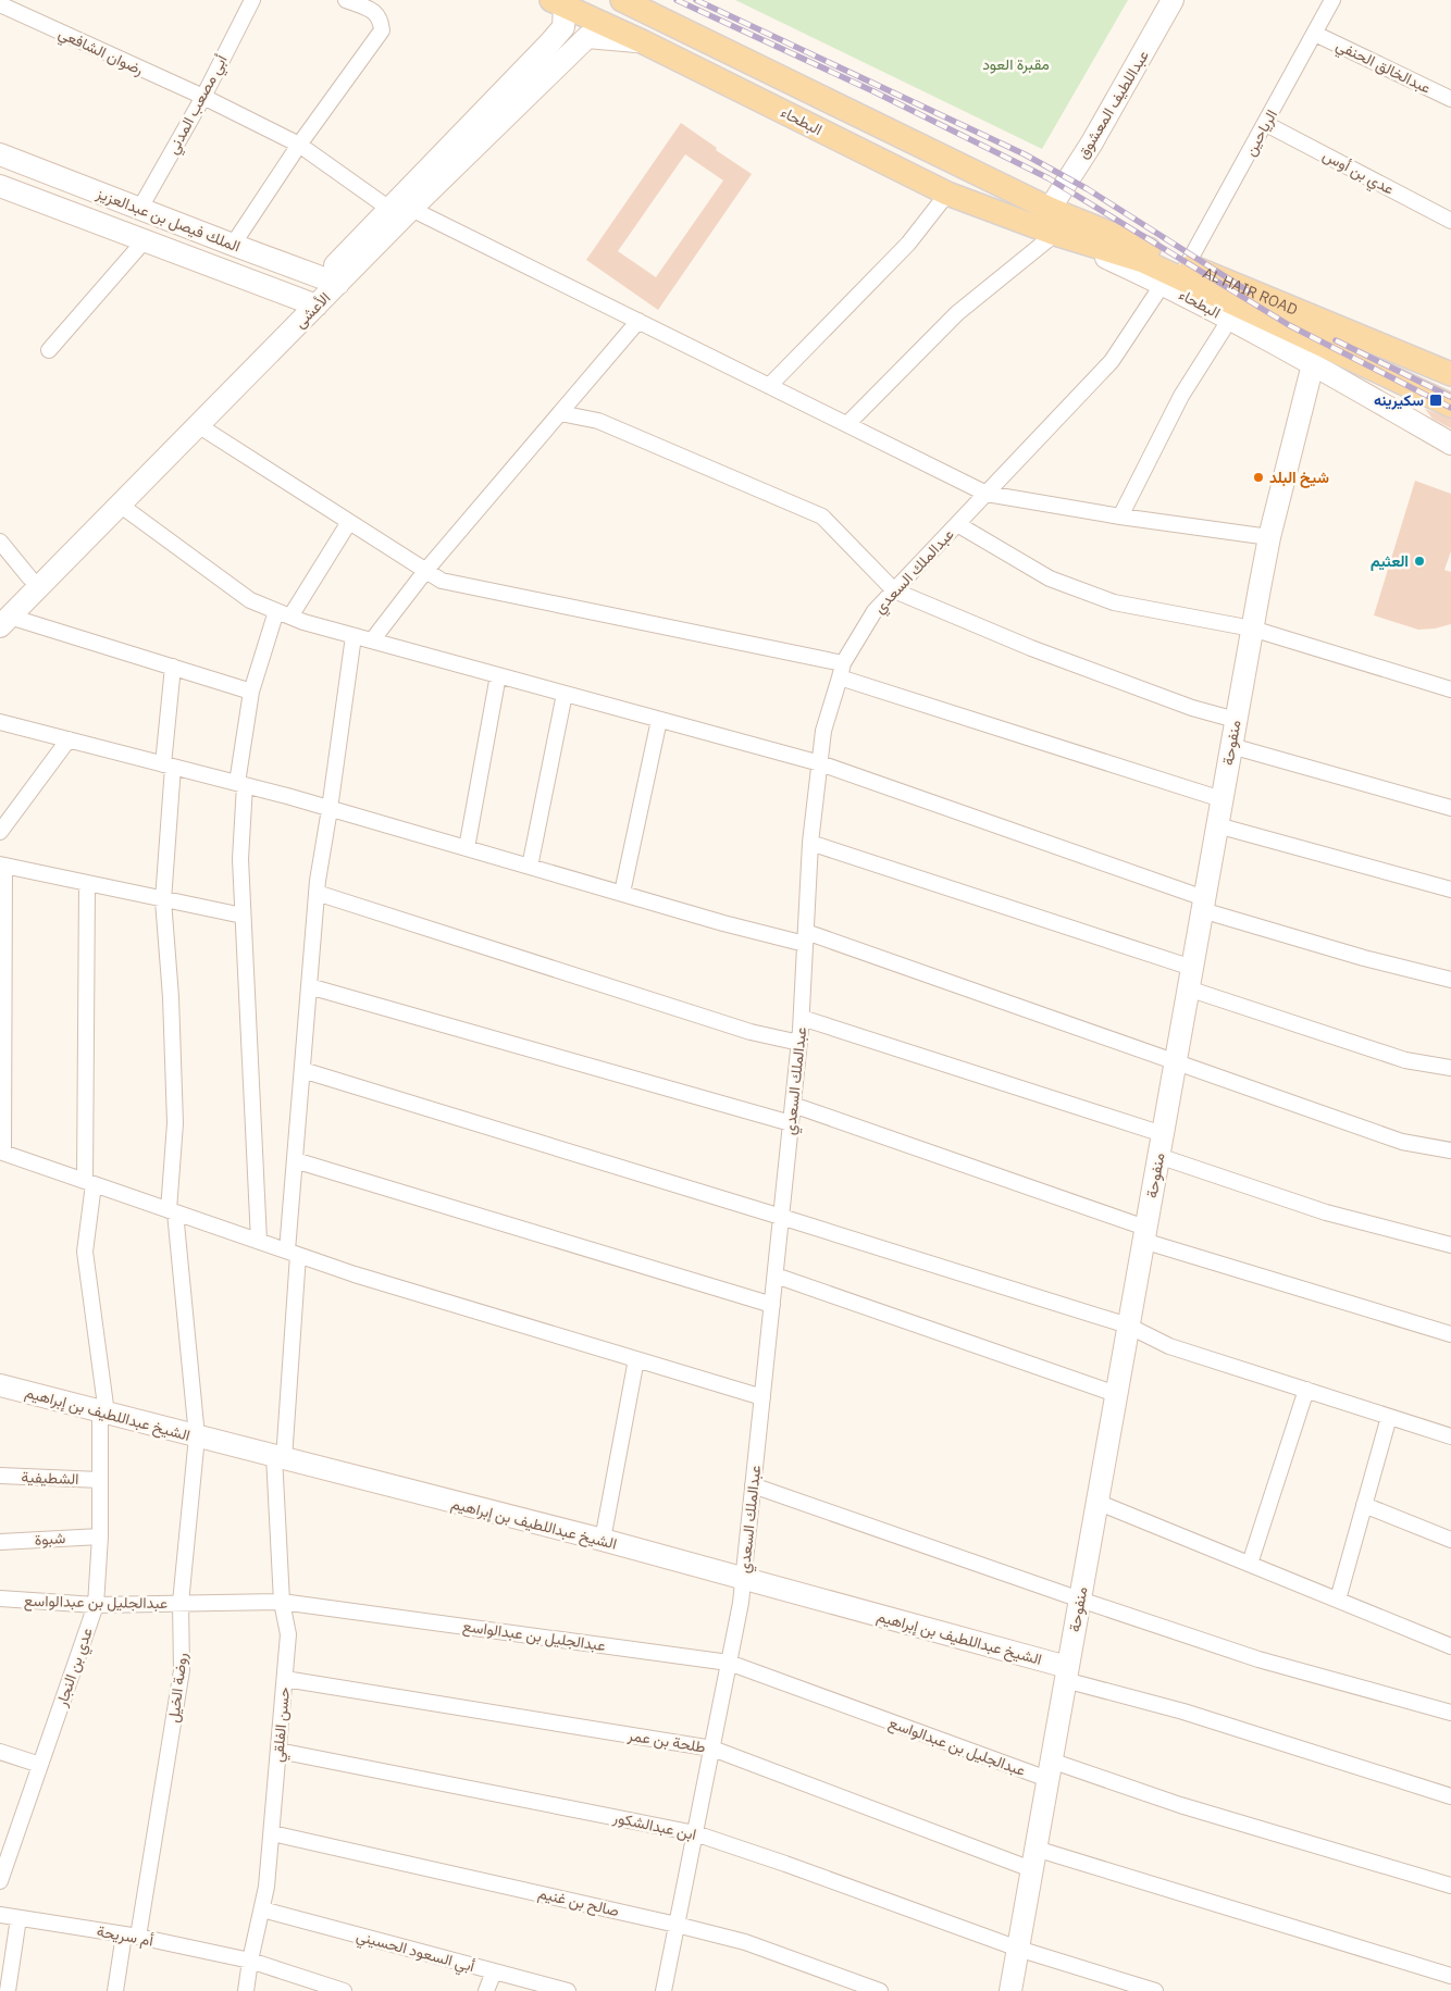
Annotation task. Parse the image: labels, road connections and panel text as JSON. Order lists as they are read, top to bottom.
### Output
{
  "streets": {
    "main road": ["البطحاء", "AL HAIR ROAD"],
    "street": [
      "رضوان الشافعي",
      "عبدالخالق الحنفي",
      "أبي مصعب المدني",
      "عبداللطيف المعشوق",
      "الرياحين",
      "عدي بن أوس",
      "الملك فيصل بن عبدالعزيز",
      "الأعشى",
      "عبدالملك السعدي",
      "منفوحة",
      "الشيخ عبداللطيف بن إبراهيم",
      "الشطيفية",
      "شبوة",
      "عبدالجليل بن عبدالواسع",
      "عدي بن النجار",
      "روضة الخيل",
      "حسن الفلقي",
      "طلحة بن عمر",
      "ابن عبدالشكور",
      "صالح بن غنيم",
      "أم سريحة",
      "أبي السعود الحسيني"
    ]
  },
  "crossings": [
    ["رضوان الشافعي", "أبي مصعب المدني"],
    ["رضوان الشافعي", "الأعشى"],
    ["عبدالخالق الحنفي", "الرياحين"],
    ["أبي مصعب المدني", "الملك فيصل بن عبدالعزيز"],
    ["عبداللطيف المعشوق", "البطحاء"],
    ["عبداللطيف المعشوق", "AL HAIR ROAD"],
    ["البطحاء", "الرياحين"],
    ["البطحاء", "AL HAIR ROAD"],
    ["البطحاء", "الأعشى"],
    ["البطحاء", "عبدالملك السعدي"],
    ["البطحاء", "منفوحة"],
    ["الرياحين", "عدي بن أوس"],
    ["الرياحين", "AL HAIR ROAD"],
    ["الرياحين", "عبدالملك السعدي"],
    ["الملك فيصل بن عبدالعزيز", "الأعشى"],
    ["AL HAIR ROAD", "عبدالملك السعدي"],
    ["عبدالملك السعدي", "الشيخ عبداللطيف بن إبراهيم"],
    ["عبدالملك السعدي", "عبدالجليل بن عبدالواسع"],
    ["عبدالملك السعدي", "طلحة بن عمر"],
    ["عبدالملك السعدي", "ابن عبدالشكور"],
    ["عبدالملك السعدي", "صالح بن غنيم"],
    ["منفوحة", "الشيخ عبداللطيف بن إبراهيم"],
    ["منفوحة", "عبدالجليل بن عبدالواسع"],
    ["منفوحة", "طلحة بن عمر"],
    ["منفوحة", "ابن عبدالشكور"],
    ["الشيخ عبداللطيف بن إبراهيم", "عدي بن النجار"],
    ["الشيخ عبداللطيف بن إبراهيم", "روضة الخيل"],
    ["الشيخ عبداللطيف بن إبراهيم", "حسن الفلقي"],
    ["الشطيفية", "عدي بن النجار"],
    ["شبوة", "عدي بن النجار"],
    ["عبدالجليل بن عبدالواسع", "عدي بن النجار"],
    ["عبدالجليل بن عبدالواسع", "روضة الخيل"],
    ["عبدالجليل بن عبدالواسع", "حسن الفلقي"],
    ["روضة الخيل", "أم سريحة"],
    ["حسن الفلقي", "طلحة بن عمر"],
    ["حسن الفلقي", "ابن عبدالشكور"],
    ["حسن الفلقي", "صالح بن غنيم"],
    ["حسن الفلقي", "أم سريحة"],
    ["حسن الفلقي", "أبي السعود الحسيني"]
  ],
  "parks": ["مقبرة العود"],
  "places": {
    "transit": ["سكيرينه"],
    "other": ["شيخ البلد", "العثيم"]
  }
}
